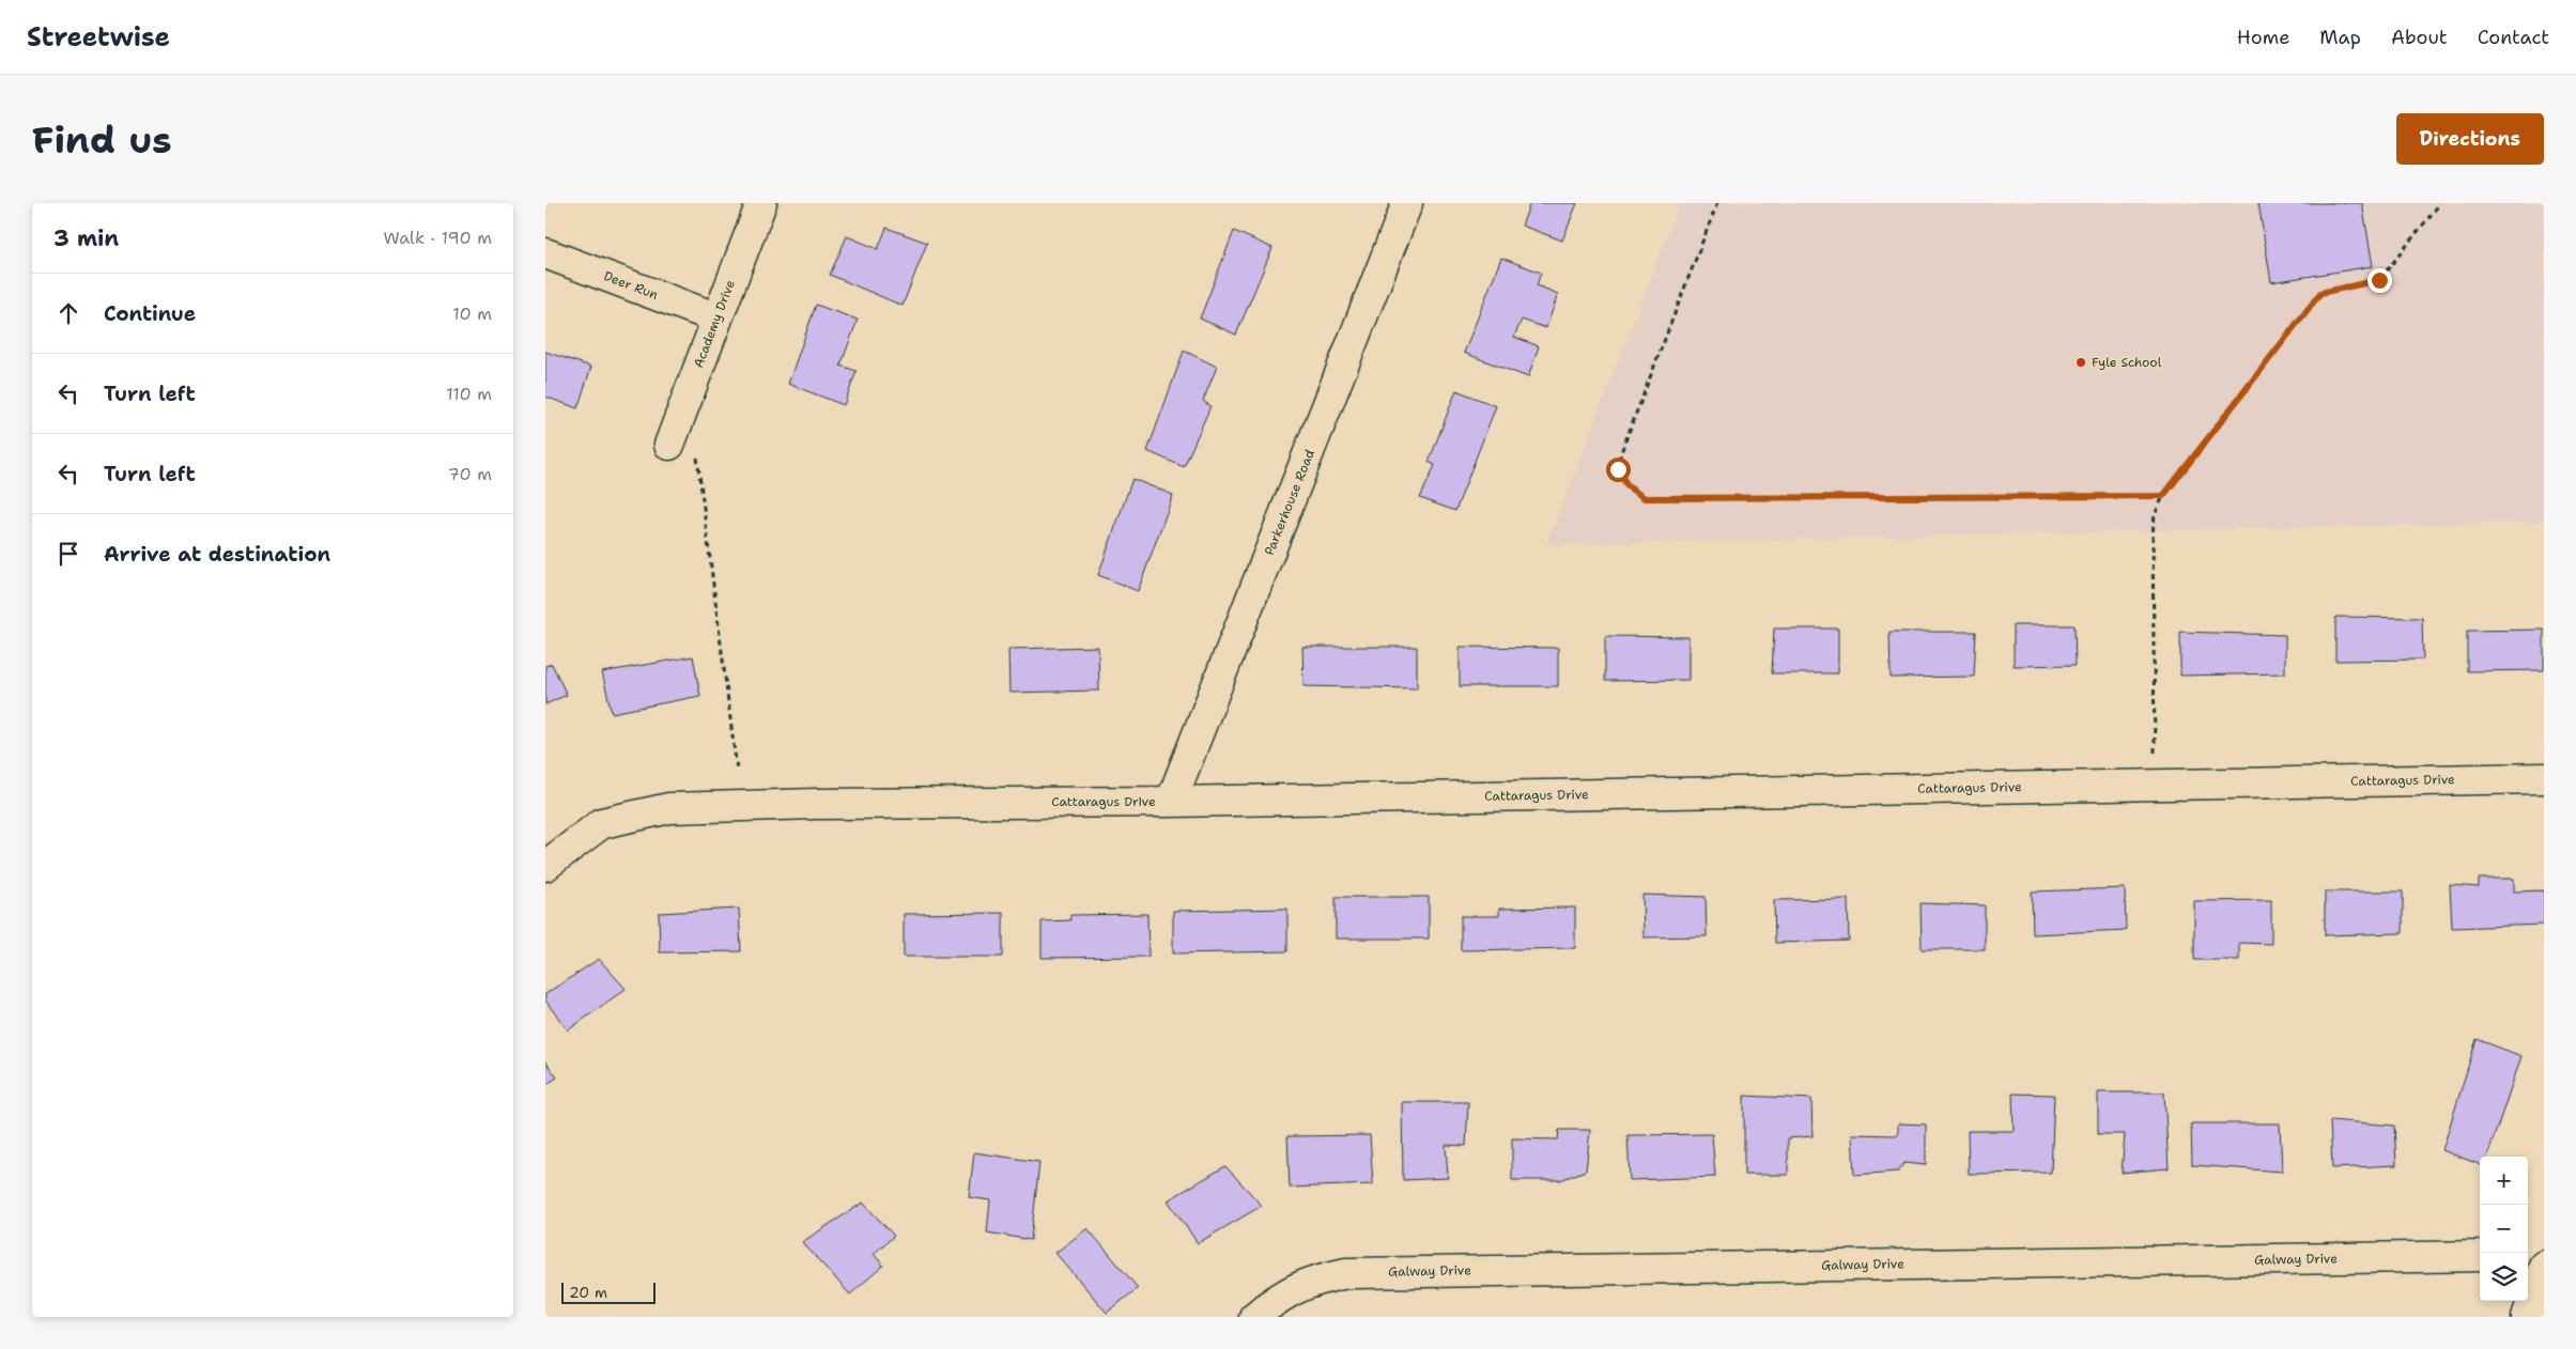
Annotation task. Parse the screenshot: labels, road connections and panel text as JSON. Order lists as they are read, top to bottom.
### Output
{
  "streets": {
    "street": [
      "Deer Run",
      "Academy Drive",
      "Parkerhouse Road",
      "Cattaragus Drive",
      "Galway Drive"
    ]
  },
  "crossings": [
    ["Deer Run", "Academy Drive"],
    ["Parkerhouse Road", "Cattaragus Drive"]
  ],
  "places": ["Fyle School"],
  "scale_bar": "20 m",
  "page": {
    "header": "Streetwise",
    "nav": [
      "Home",
      "Map",
      "About",
      "Contact"
    ],
    "buttons": "Directions",
    "title": "Find us",
    "heading": ["3 min", "Walk · 190 m"],
    "list": [
      ["Continue", "10 m"],
      ["Turn left", "110 m"],
      ["Turn left", "70 m"],
      "Arrive at destination"
    ],
    "map_buttons": ["+", "−"],
    "scale": "20 m"
  }
}
